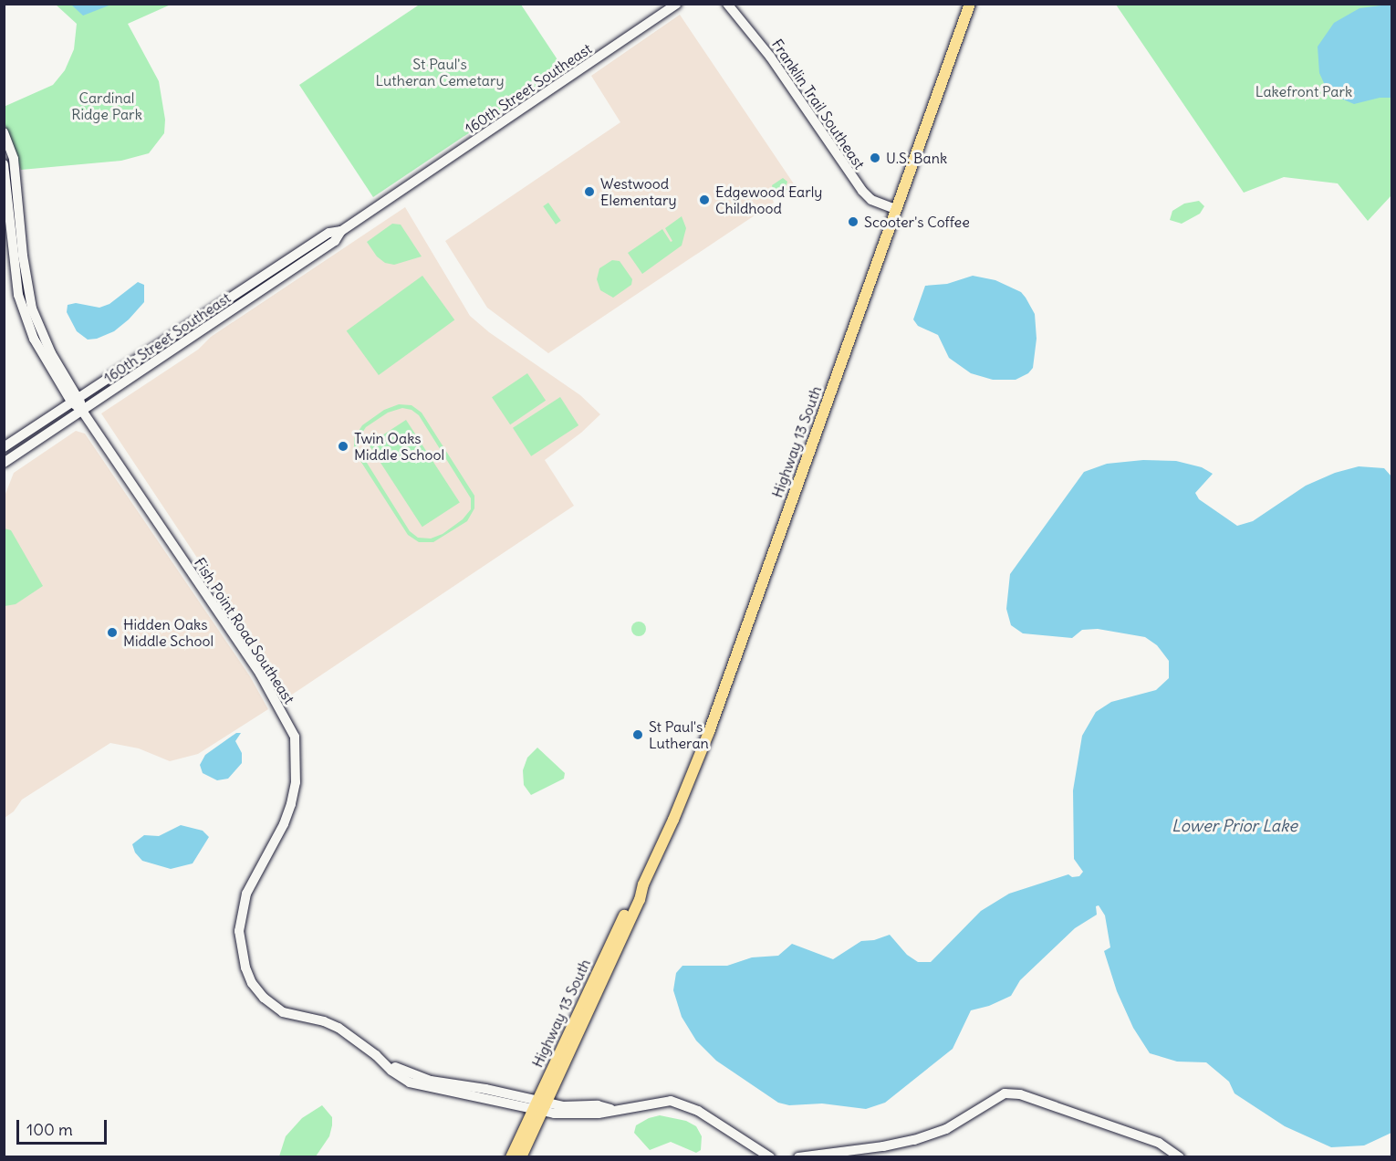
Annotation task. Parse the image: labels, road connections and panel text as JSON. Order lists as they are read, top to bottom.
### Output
{
  "streets": {
    "main road": ["Highway 13 South"],
    "street": ["160th Street Southeast", "Franklin Trail Southeast", "Fish Point Road Southeast"]
  },
  "crossings": [
    ["160th Street Southeast", "Fish Point Road Southeast"],
    ["Franklin Trail Southeast", "Highway 13 South"],
    ["Highway 13 South", "Fish Point Road Southeast"]
  ],
  "water": ["Lower Prior Lake"],
  "parks": ["St Paul's Lutheran Cemetary", "Lakefront Park", "Cardinal Ridge Park"],
  "places": [
    "U.S. Bank",
    "Westwood Elementary",
    "Edgewood Early Childhood",
    "Scooter's Coffee",
    "Twin Oaks Middle School",
    "Hidden Oaks Middle School",
    "St Paul's Lutheran"
  ],
  "scale_bar": "100 m"
}
